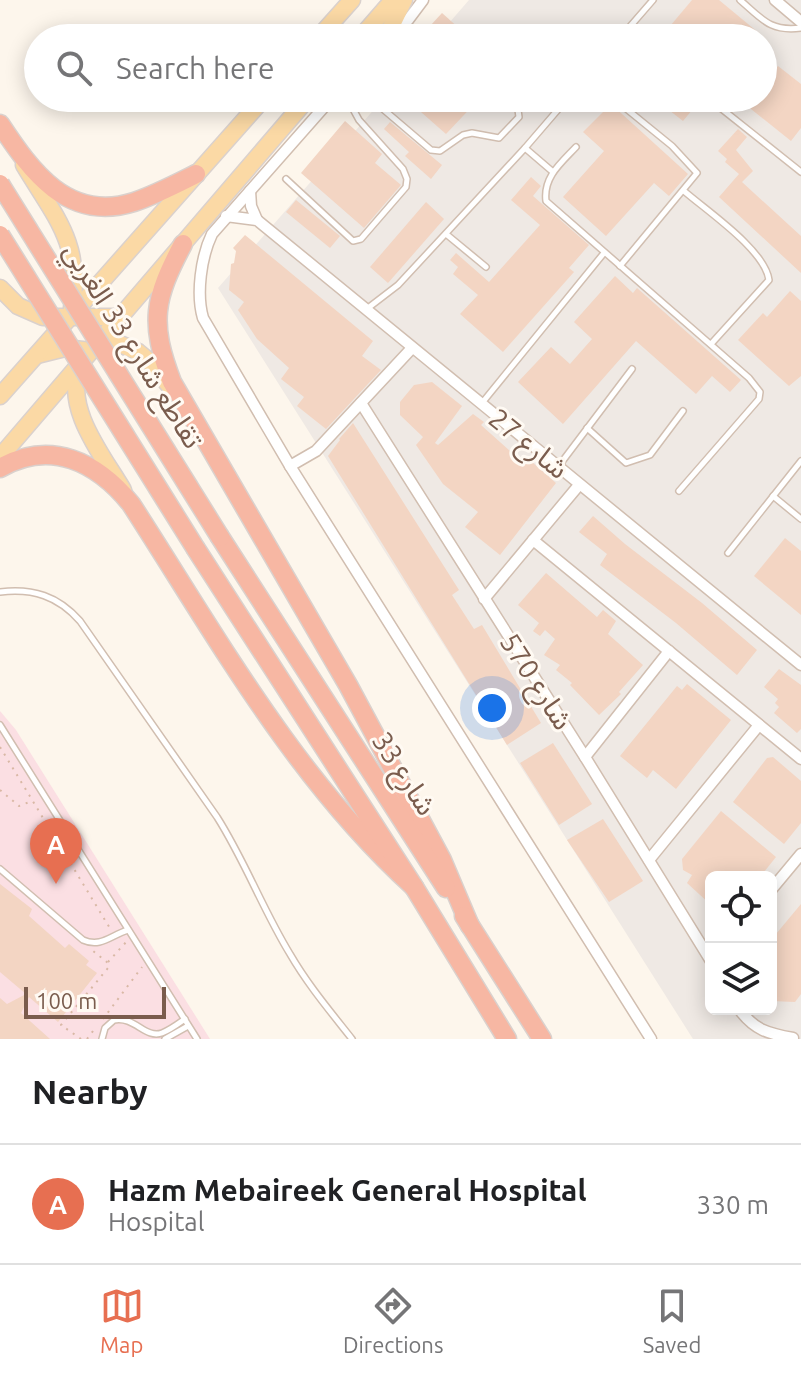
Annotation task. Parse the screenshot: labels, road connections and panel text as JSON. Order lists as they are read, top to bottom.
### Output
{
  "streets": {
    "highway": ["تقاطع شارع 33 الغربي", "شارع 33"],
    "street": ["شارع 27", "شارع 570"]
  },
  "crossings": [
    ["تقاطع شارع 33 الغربي", "شارع 33"]
  ],
  "scale_bar": "100 m",
  "page": {
    "search": "Search here",
    "pins": "A",
    "scale": "100 m",
    "heading": "Nearby",
    "list": [
      {
        "mark": "A",
        "name": "Hazm Mebaireek General Hospital",
        "note": "Hospital",
        "value": "330 m"
      }
    ],
    "nav": ["Map", "Directions", "Saved"]
  }
}
